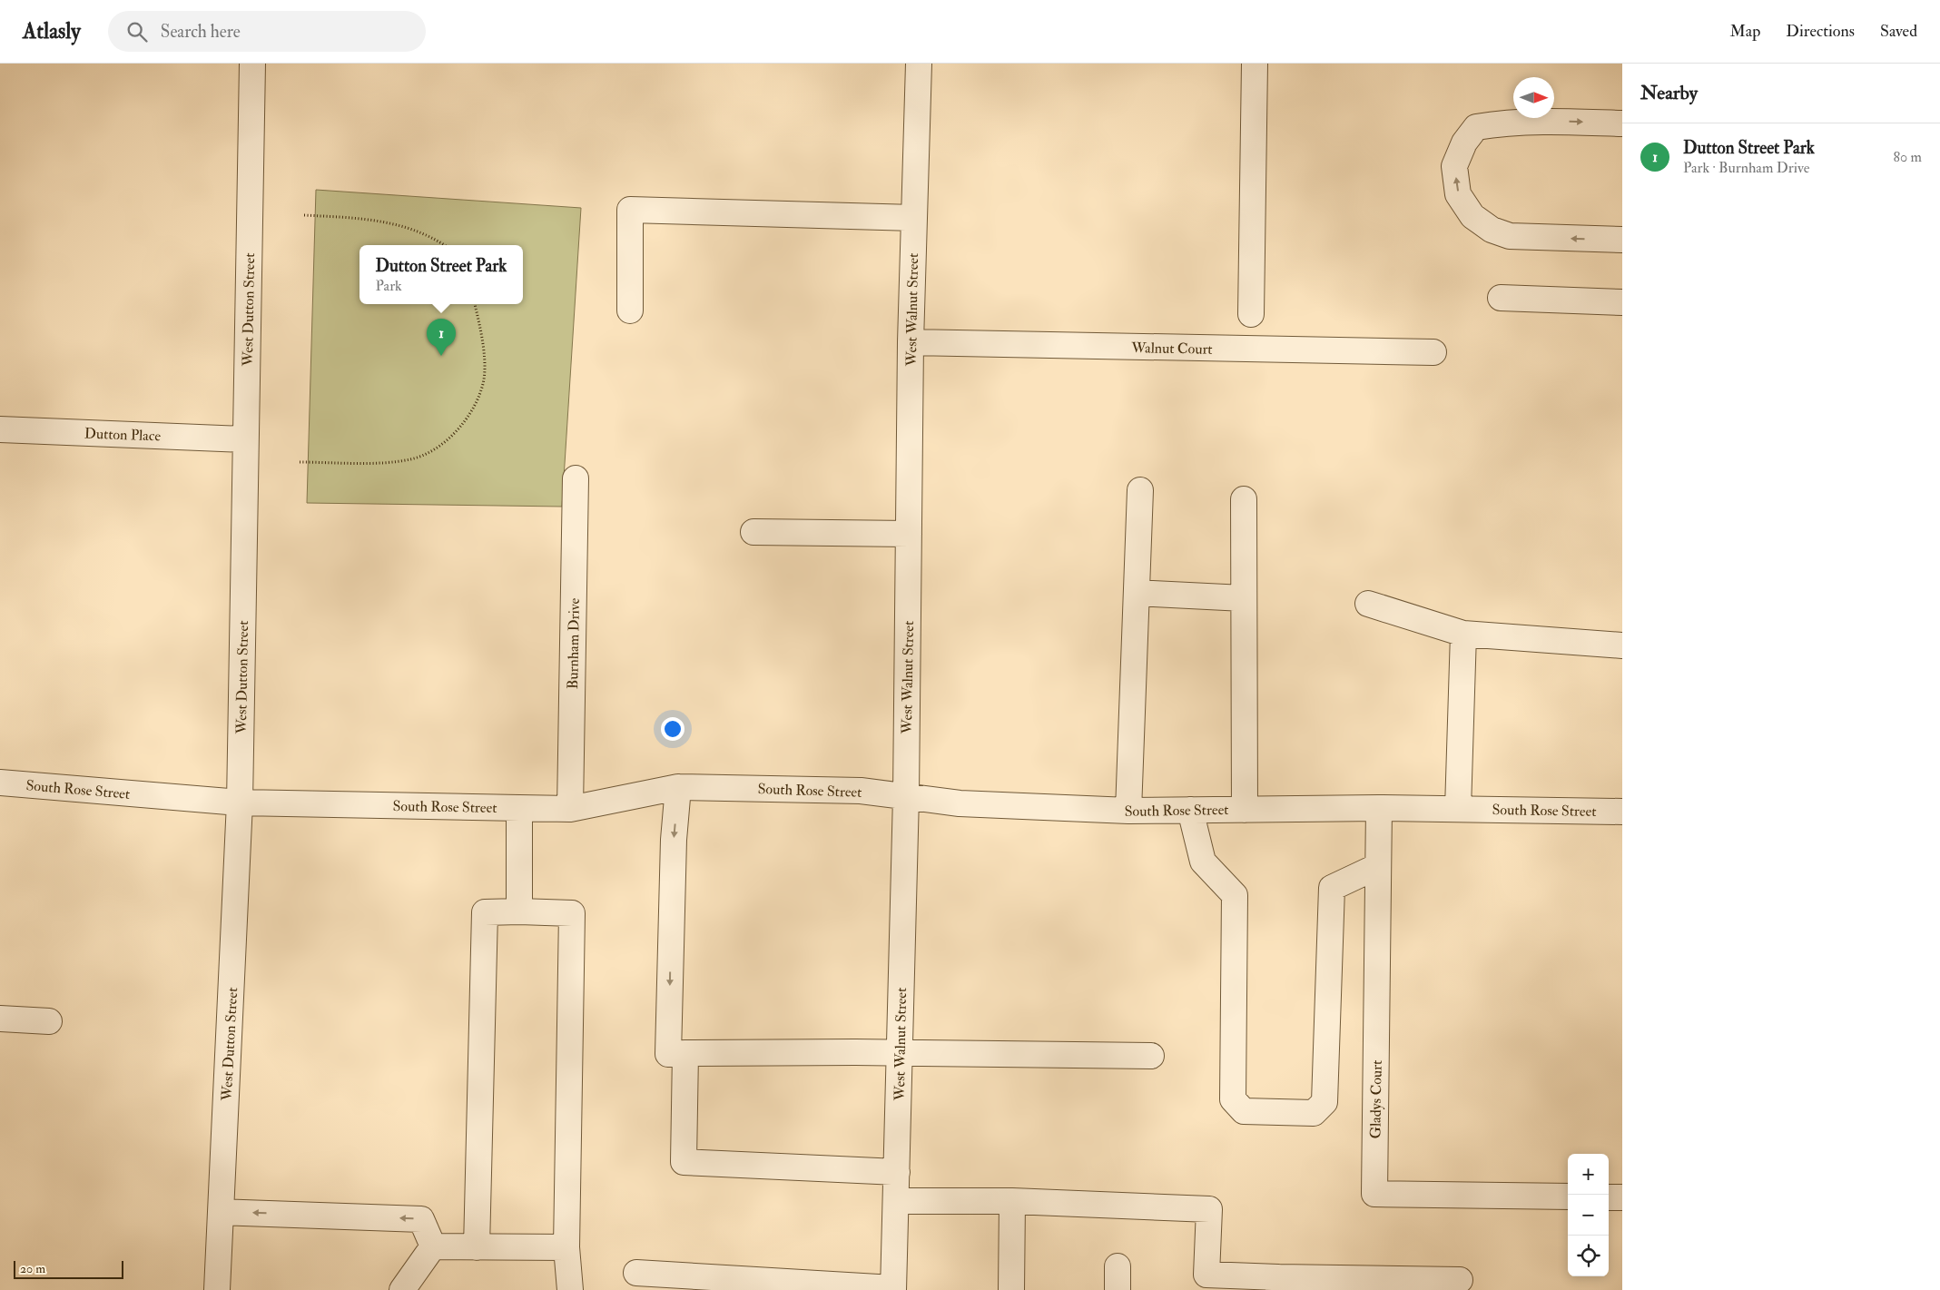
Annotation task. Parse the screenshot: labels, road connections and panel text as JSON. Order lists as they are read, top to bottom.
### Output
{
  "streets": {
    "street": [
      "West Dutton Street",
      "West Walnut Street",
      "Walnut Court",
      "Dutton Place",
      "Burnham Drive",
      "South Rose Street",
      "Gladys Court"
    ]
  },
  "crossings": [
    ["West Dutton Street", "Dutton Place"],
    ["West Dutton Street", "South Rose Street"],
    ["West Walnut Street", "Walnut Court"],
    ["West Walnut Street", "South Rose Street"],
    ["Burnham Drive", "South Rose Street"],
    ["South Rose Street", "Gladys Court"]
  ],
  "scale_bar": "20 m",
  "north": "right",
  "page": {
    "header": "Atlasly",
    "search": "Search here",
    "nav": ["Map", "Directions", "Saved"],
    "heading": "Nearby",
    "list": [
      {
        "mark": "1",
        "name": "Dutton Street Park",
        "note": "Park · Burnham Drive",
        "value": "80 m"
      }
    ],
    "popup": ["Dutton Street Park", "Park"],
    "pins": "1",
    "map_buttons": ["+", "−"],
    "scale": "20 m"
  }
}
